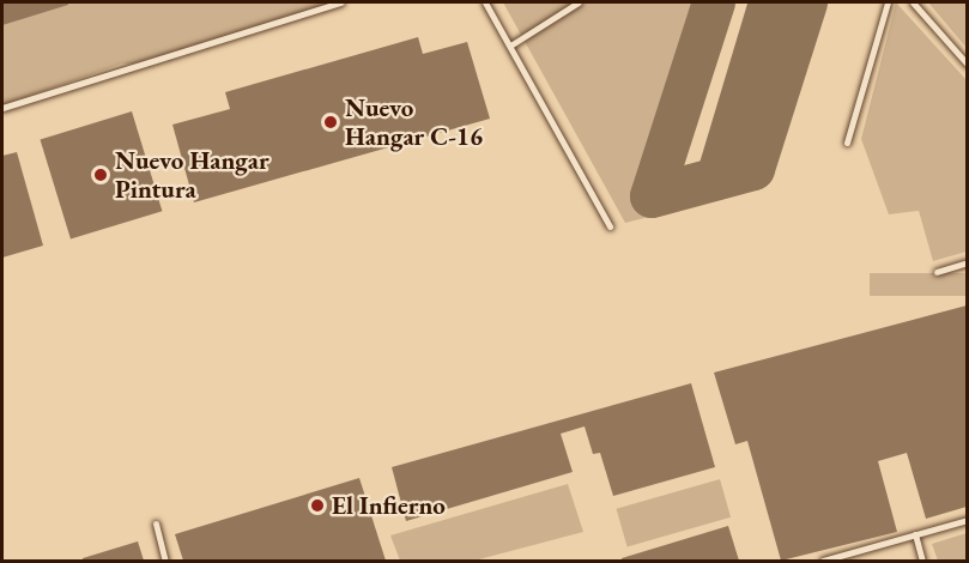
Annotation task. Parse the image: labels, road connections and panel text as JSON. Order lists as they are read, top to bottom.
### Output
{
  "places": ["Nuevo Hangar C-16", "Nuevo Hangar Pintura", "El Infierno"]
}
